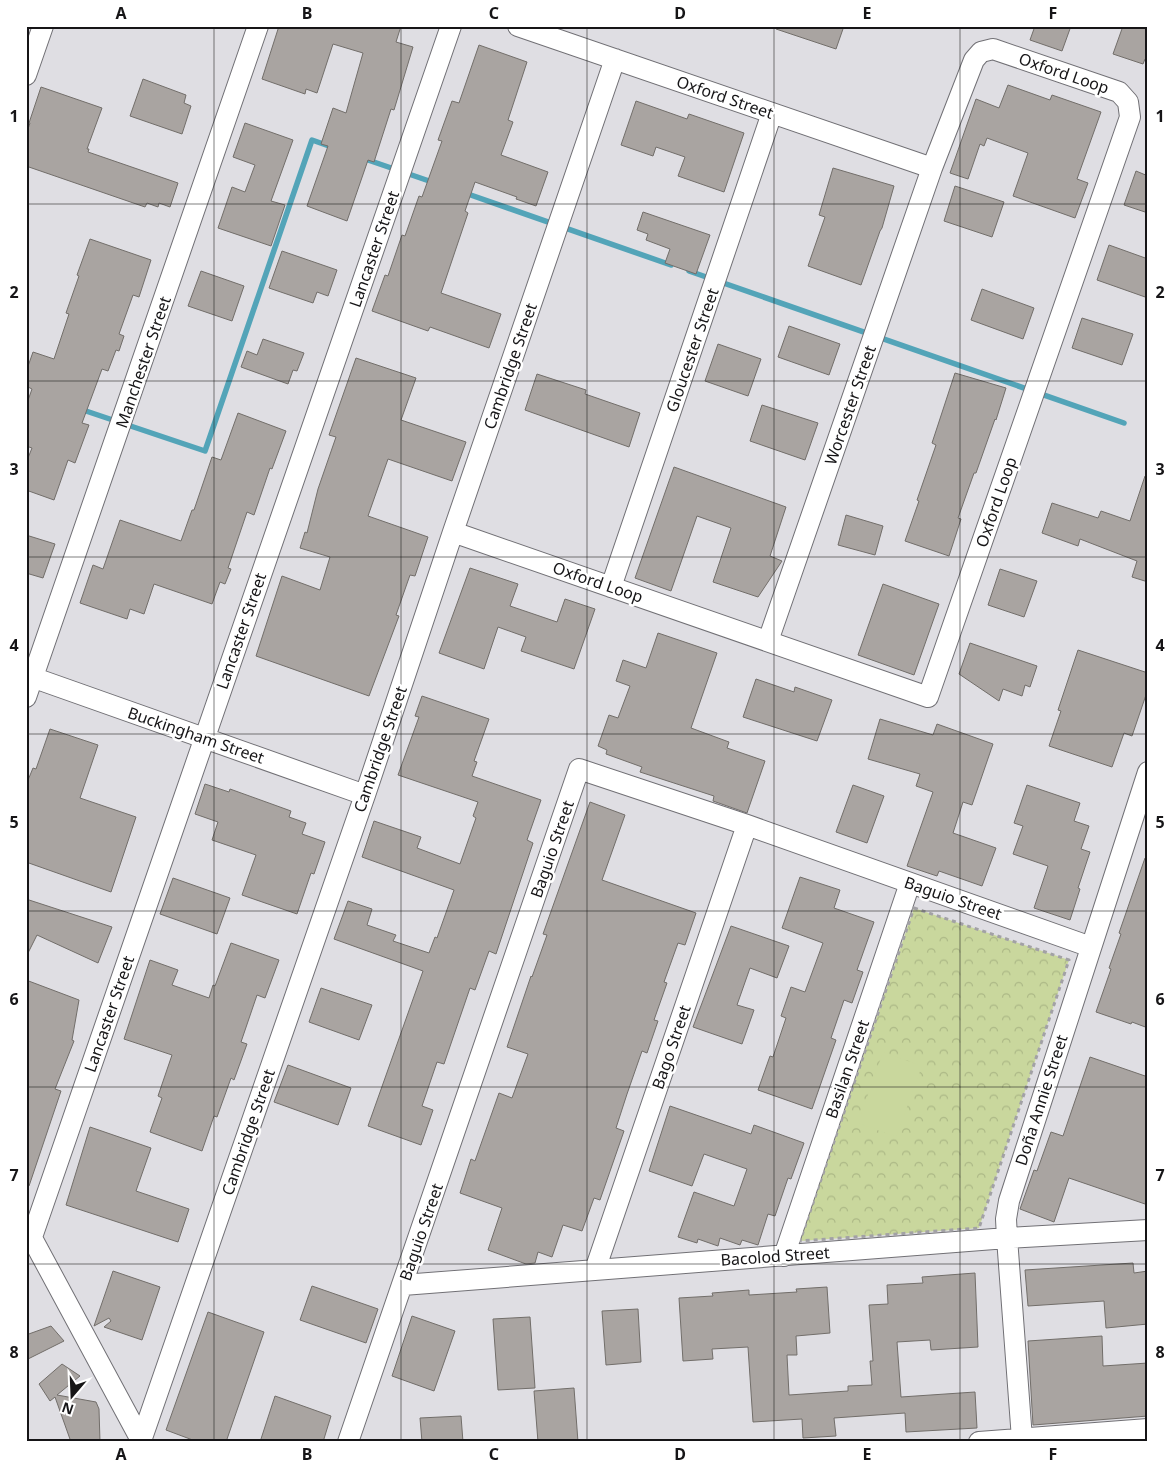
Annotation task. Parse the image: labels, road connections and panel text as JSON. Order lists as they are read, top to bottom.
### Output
{
  "streets": {
    "street": [
      "Oxford Loop",
      "Oxford Street",
      "Lancaster Street",
      "Gloucester Street",
      "Manchester Street",
      "Cambridge Street",
      "Worcester Street",
      "Buckingham Street",
      "Baguio Street",
      "Bago Street",
      "Basilan Street",
      "Doña Annie Street",
      "Bacolod Street"
    ]
  },
  "crossings": [
    ["Oxford Loop", "Oxford Street"],
    ["Oxford Loop", "Gloucester Street"],
    ["Oxford Loop", "Cambridge Street"],
    ["Oxford Loop", "Worcester Street"],
    ["Oxford Street", "Gloucester Street"],
    ["Oxford Street", "Cambridge Street"],
    ["Oxford Street", "Worcester Street"],
    ["Lancaster Street", "Cambridge Street"],
    ["Lancaster Street", "Buckingham Street"],
    ["Manchester Street", "Buckingham Street"],
    ["Cambridge Street", "Buckingham Street"],
    ["Baguio Street", "Bago Street"],
    ["Baguio Street", "Basilan Street"],
    ["Baguio Street", "Doña Annie Street"],
    ["Baguio Street", "Bacolod Street"],
    ["Bago Street", "Bacolod Street"],
    ["Basilan Street", "Bacolod Street"],
    ["Doña Annie Street", "Bacolod Street"]
  ],
  "north": "bottom",
  "grid": {
    "columns": [
      "A",
      "B",
      "C",
      "D",
      "E",
      "F"
    ],
    "rows": [
      "1",
      "2",
      "3",
      "4",
      "5",
      "6",
      "7",
      "8"
    ]
  }
}
